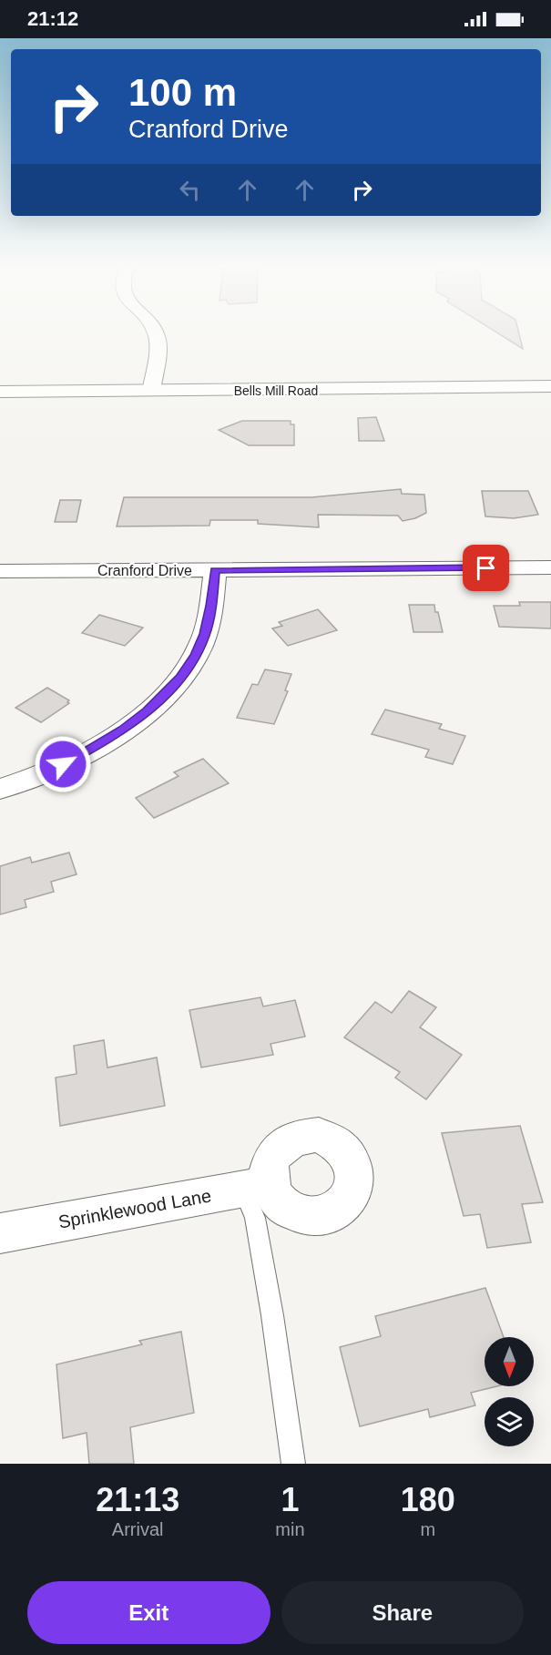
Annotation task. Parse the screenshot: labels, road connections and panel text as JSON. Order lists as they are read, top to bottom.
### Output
{
  "streets": {
    "street": ["Bells Mill Road", "Cranford Drive", "Sprinklewood Lane"]
  },
  "north": "bottom",
  "page": {
    "status": "21:12",
    "turn": ["100 m", "Cranford Drive"],
    "eta": [
      "21:13",
      "Arrival",
      "1",
      "min",
      "180",
      "m"
    ],
    "buttons": ["Exit", "Share"]
  }
}
